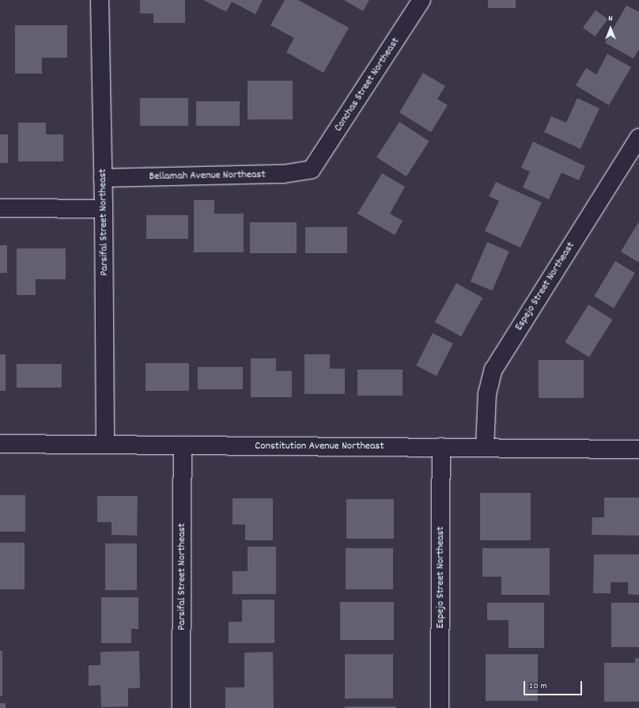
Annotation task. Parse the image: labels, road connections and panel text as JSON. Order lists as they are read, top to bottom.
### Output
{
  "streets": {
    "street": [
      "Conchas Street Northeast",
      "Bellamah Avenue Northeast",
      "Parsifal Street Northeast",
      "Espejo Street Northeast",
      "Constitution Avenue Northeast"
    ]
  },
  "crossings": [
    ["Conchas Street Northeast", "Bellamah Avenue Northeast"],
    ["Bellamah Avenue Northeast", "Parsifal Street Northeast"],
    ["Parsifal Street Northeast", "Constitution Avenue Northeast"],
    ["Espejo Street Northeast", "Constitution Avenue Northeast"]
  ],
  "scale_bar": "20 m",
  "north": "top"
}
